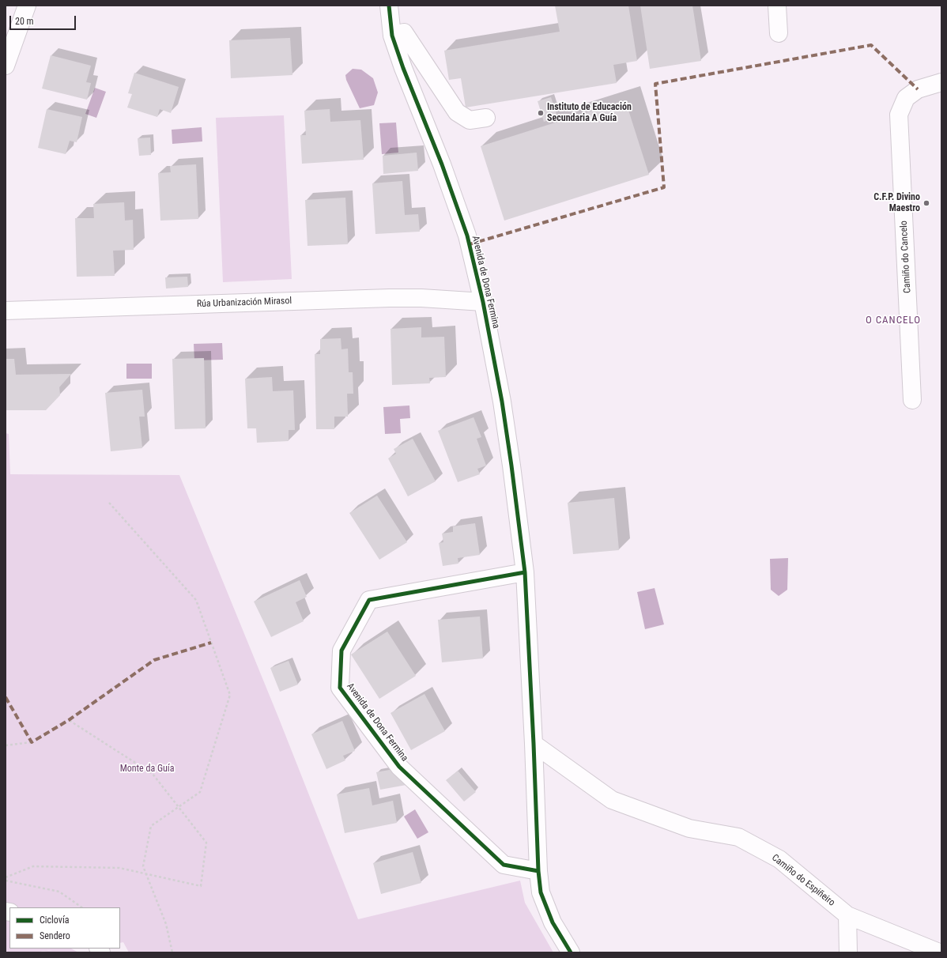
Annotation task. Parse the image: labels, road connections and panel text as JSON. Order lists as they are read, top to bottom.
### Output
{
  "streets": {
    "street": [
      "Camiño do Cancelo",
      "Avenida de Dona Fermina",
      "Rúa Urbanización Mirasol",
      "Camiño do Espiñeiro"
    ]
  },
  "crossings": [
    ["Avenida de Dona Fermina", "Rúa Urbanización Mirasol"],
    ["Avenida de Dona Fermina", "Camiño do Espiñeiro"]
  ],
  "districts": ["O CANCELO"],
  "parks": ["Monte da Guía"],
  "places": ["Instituto de Educación Secundaria A Guía", "C.F.P. Divino Maestro"],
  "legend": ["Ciclovía", "Sendero"],
  "scale_bar": "20 m"
}
